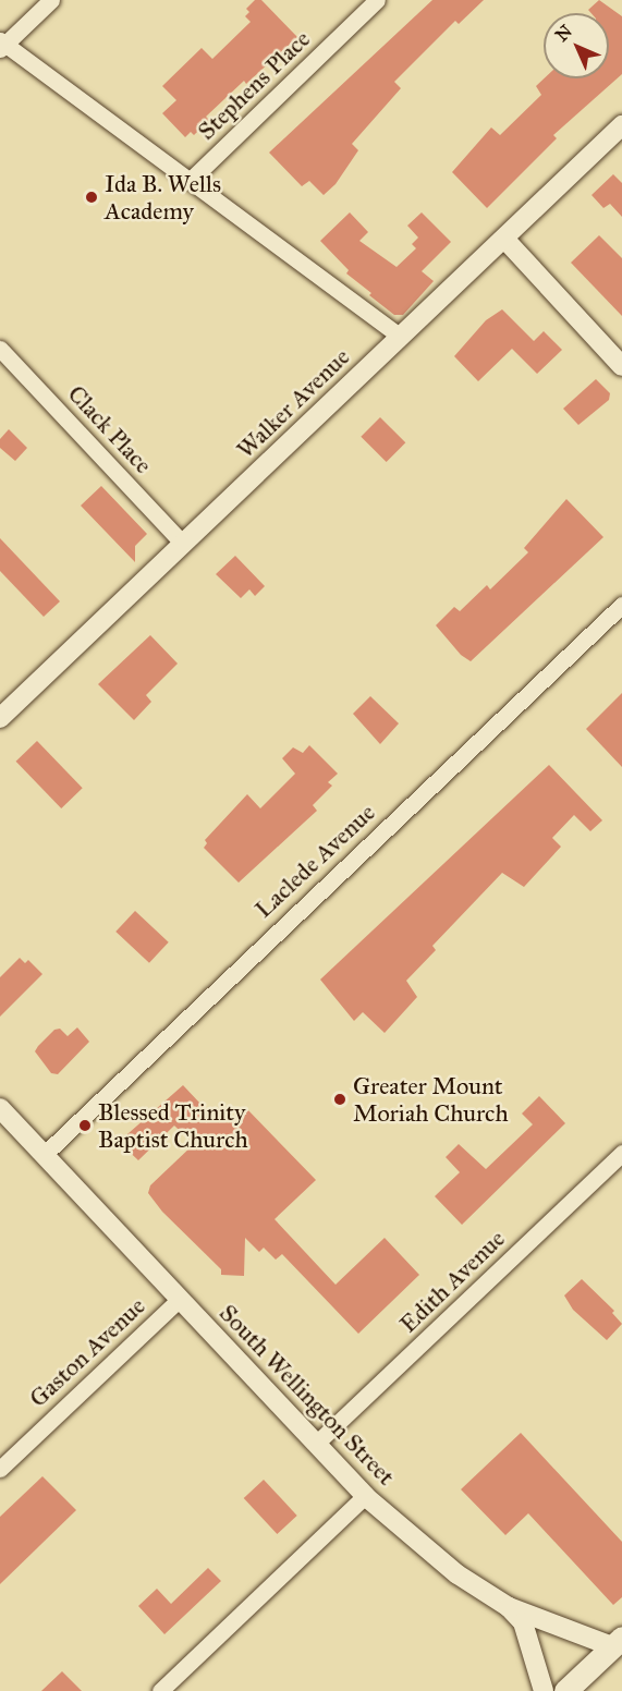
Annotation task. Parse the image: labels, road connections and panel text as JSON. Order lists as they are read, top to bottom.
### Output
{
  "streets": {
    "street": [
      "Stephens Place",
      "Walker Avenue",
      "Clack Place",
      "Laclede Avenue",
      "Edith Avenue",
      "Gaston Avenue",
      "South Wellington Street"
    ]
  },
  "crossings": [
    ["Walker Avenue", "Clack Place"],
    ["Laclede Avenue", "South Wellington Street"],
    ["Edith Avenue", "South Wellington Street"],
    ["Gaston Avenue", "South Wellington Street"]
  ],
  "places": ["Ida B. Wells Academy", "Greater Mount Moriah Church", "Blessed Trinity Baptist Church"],
  "north": "top left"
}
